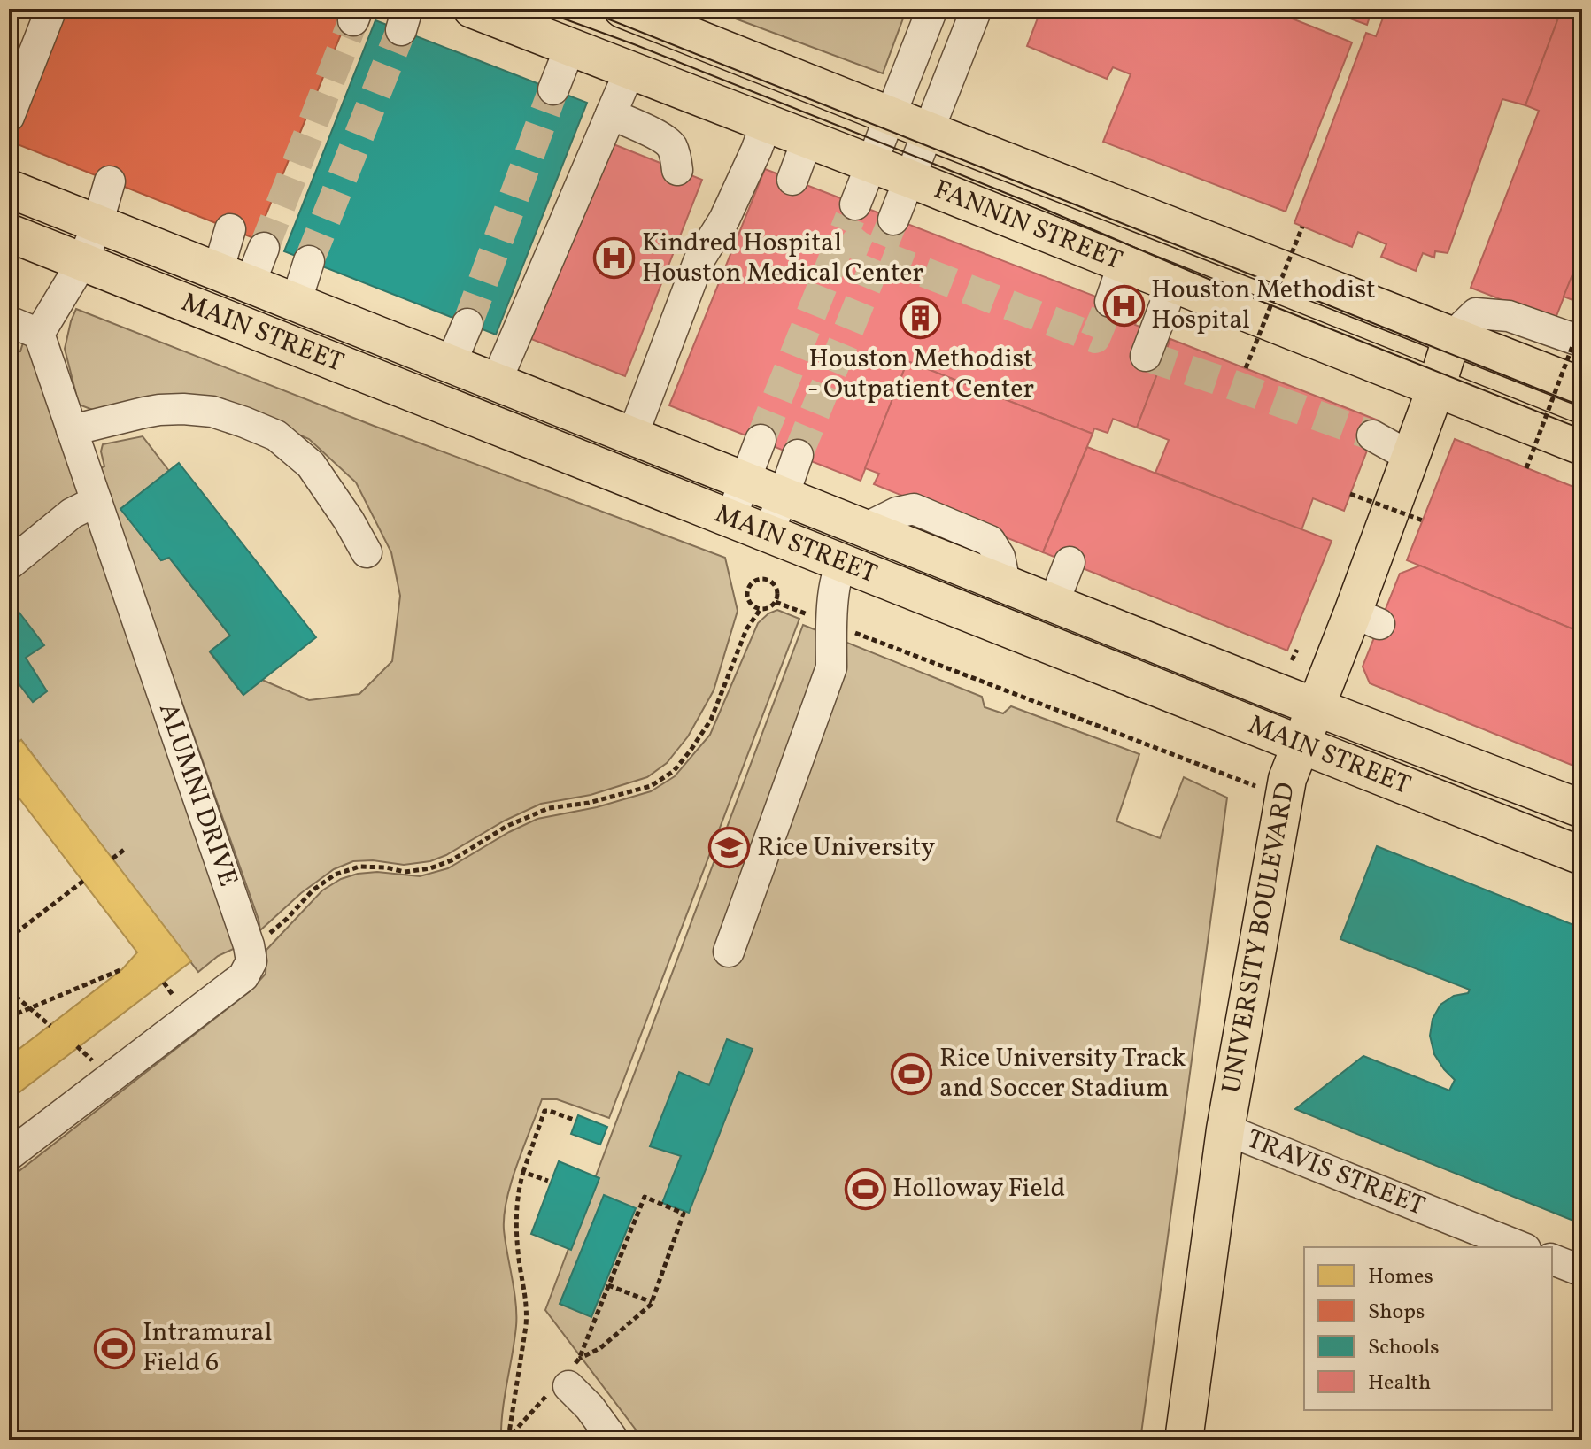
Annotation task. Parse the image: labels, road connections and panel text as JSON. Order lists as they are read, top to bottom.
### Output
{
  "streets": {
    "main road": ["FANNIN STREET", "MAIN STREET", "UNIVERSITY BOULEVARD"],
    "street": ["ALUMNI DRIVE", "TRAVIS STREET"]
  },
  "crossings": [
    ["FANNIN STREET", "UNIVERSITY BOULEVARD"],
    ["MAIN STREET", "UNIVERSITY BOULEVARD"],
    ["UNIVERSITY BOULEVARD", "TRAVIS STREET"]
  ],
  "places": {
    "hospital": ["Kindred Hospital Houston Medical Center", "Houston Methodist Hospital"],
    "building": ["Houston Methodist - Outpatient Center"],
    "school or university": ["Rice University"],
    "sports": ["Rice University Track and Soccer Stadium", "Holloway Field", "Intramural Field 6"]
  },
  "legend": [
    "Homes",
    "Shops",
    "Schools",
    "Health"
  ]
}
